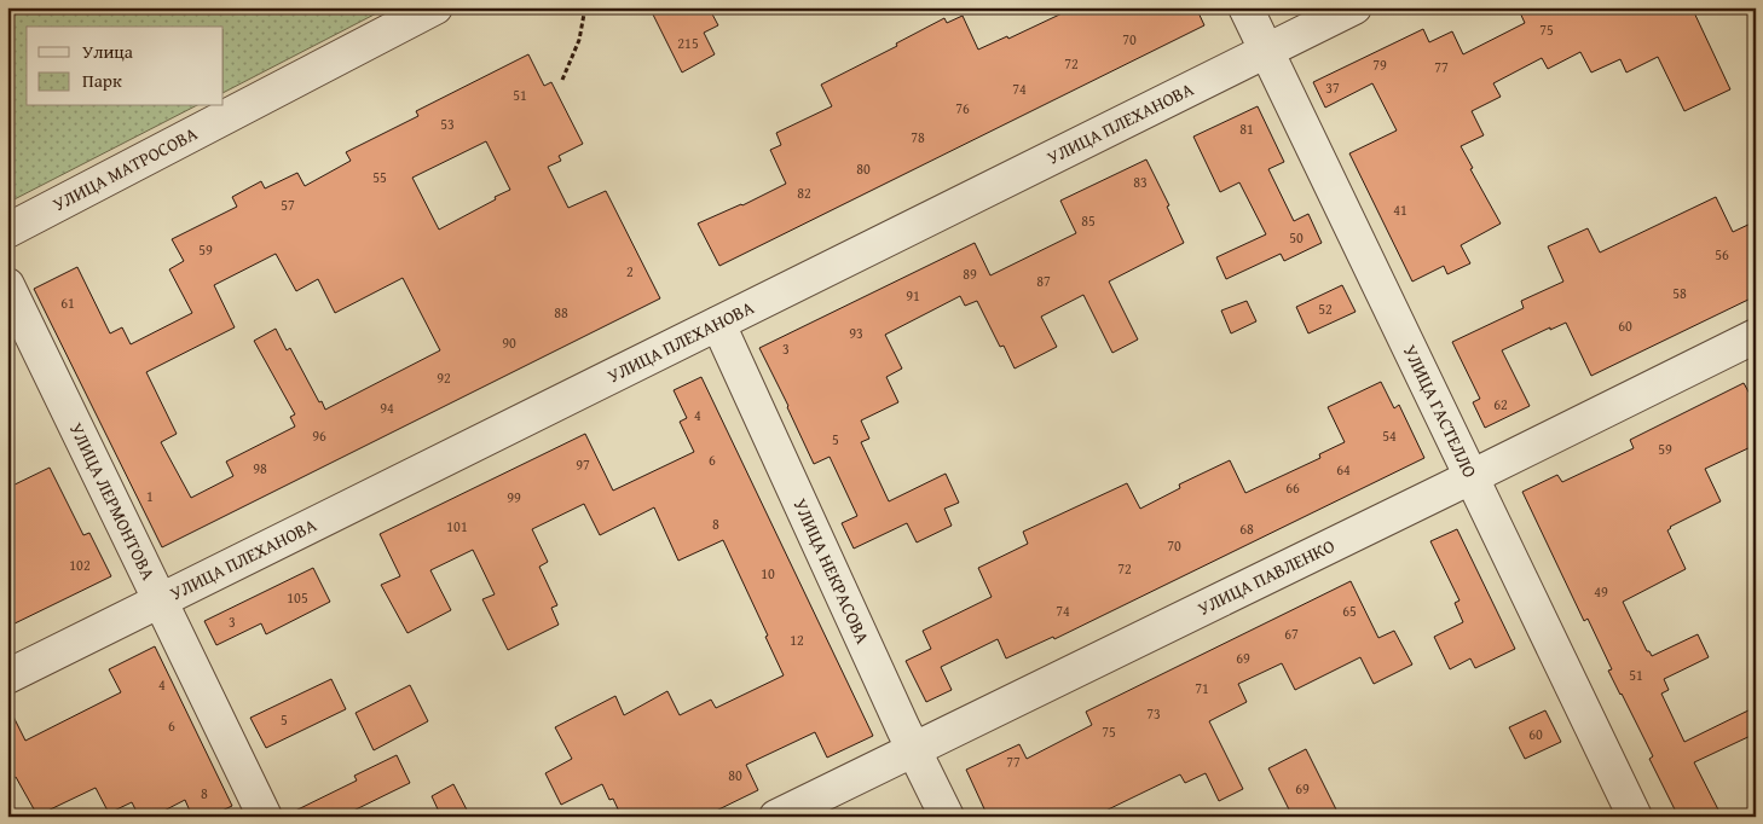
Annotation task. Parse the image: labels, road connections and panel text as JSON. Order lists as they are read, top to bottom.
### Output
{
  "streets": {
    "street": [
      "УЛИЦА ПЛЕХАНОВА",
      "УЛИЦА МАТРОСОВА",
      "УЛИЦА ГАСТЕЛЛО",
      "УЛИЦА ЛЕРМОНТОВА",
      "УЛИЦА НЕКРАСОВА",
      "УЛИЦА ПАВЛЕНКО"
    ]
  },
  "crossings": [
    ["УЛИЦА ПЛЕХАНОВА", "УЛИЦА ГАСТЕЛЛО"],
    ["УЛИЦА ПЛЕХАНОВА", "УЛИЦА ЛЕРМОНТОВА"],
    ["УЛИЦА ПЛЕХАНОВА", "УЛИЦА НЕКРАСОВА"],
    ["УЛИЦА ГАСТЕЛЛО", "УЛИЦА ПАВЛЕНКО"],
    ["УЛИЦА НЕКРАСОВА", "УЛИЦА ПАВЛЕНКО"]
  ],
  "house_numbers": [
    "75",
    "70",
    "215",
    "72",
    "79",
    "77",
    "37",
    "74",
    "51",
    "76",
    "53",
    "81",
    "78",
    "80",
    "55",
    "83",
    "82",
    "57",
    "41",
    "85",
    "50",
    "59",
    "56",
    "2",
    "89",
    "87",
    "58",
    "91",
    "61",
    "52",
    "88",
    "60",
    "93",
    "90",
    "3",
    "92",
    "62",
    "94",
    "4",
    "96",
    "54",
    "5",
    "59",
    "6",
    "97",
    "98",
    "64",
    "66",
    "1",
    "99",
    "8",
    "101",
    "68",
    "70",
    "102",
    "72",
    "10",
    "49",
    "105",
    "74",
    "65",
    "3",
    "67",
    "12",
    "69",
    "51",
    "4",
    "71",
    "73",
    "5",
    "6",
    "75",
    "60",
    "77",
    "80",
    "69",
    "8"
  ],
  "legend": ["Улица", "Парк"]
}
